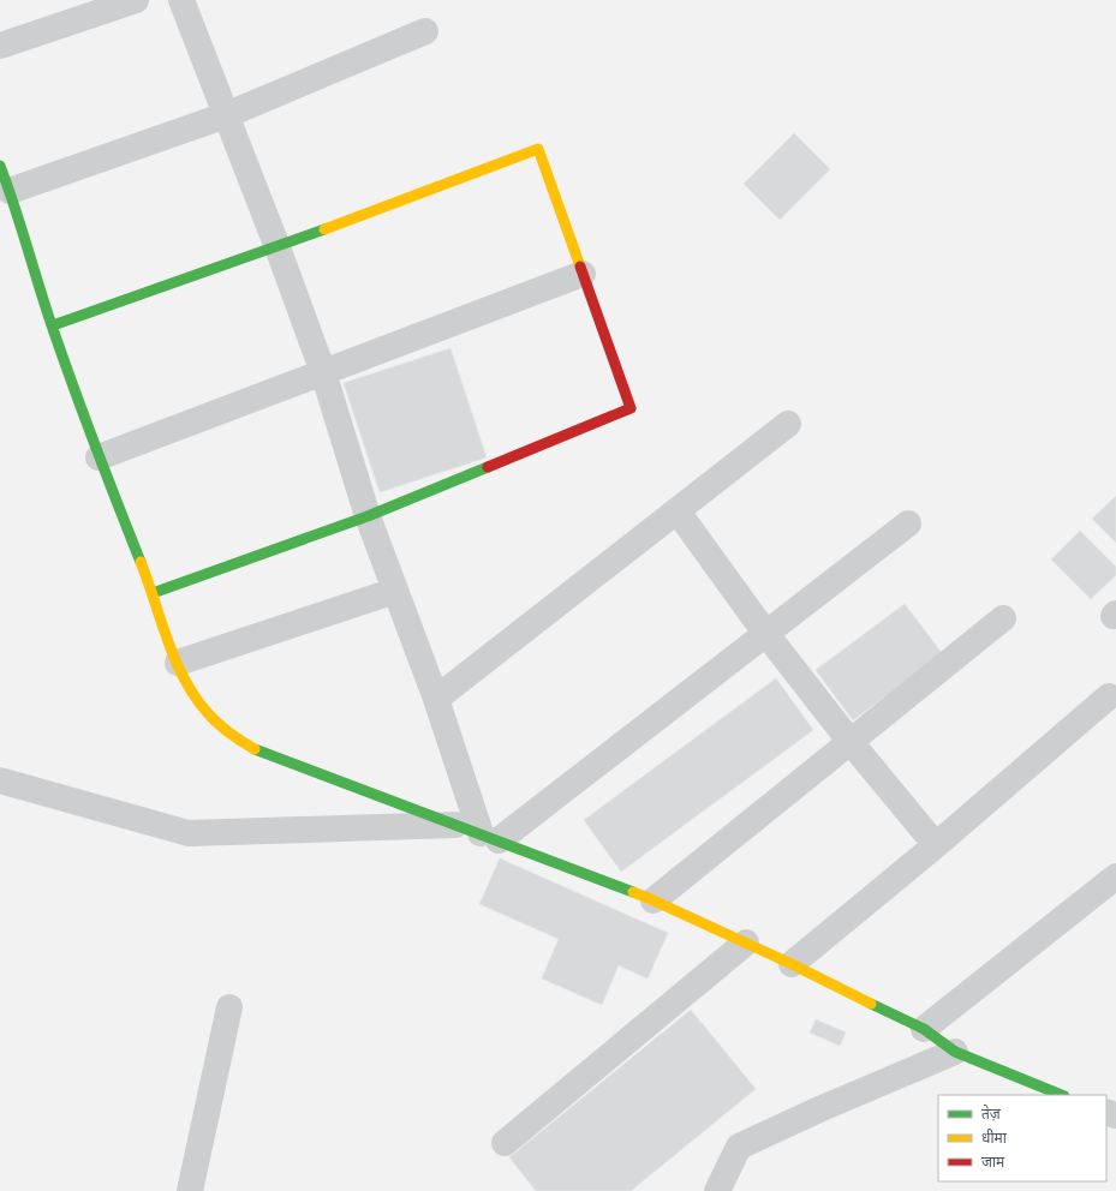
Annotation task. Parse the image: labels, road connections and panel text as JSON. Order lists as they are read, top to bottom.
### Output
{
  "legend": ["तेज़", "धीमा", "जाम"]
}
